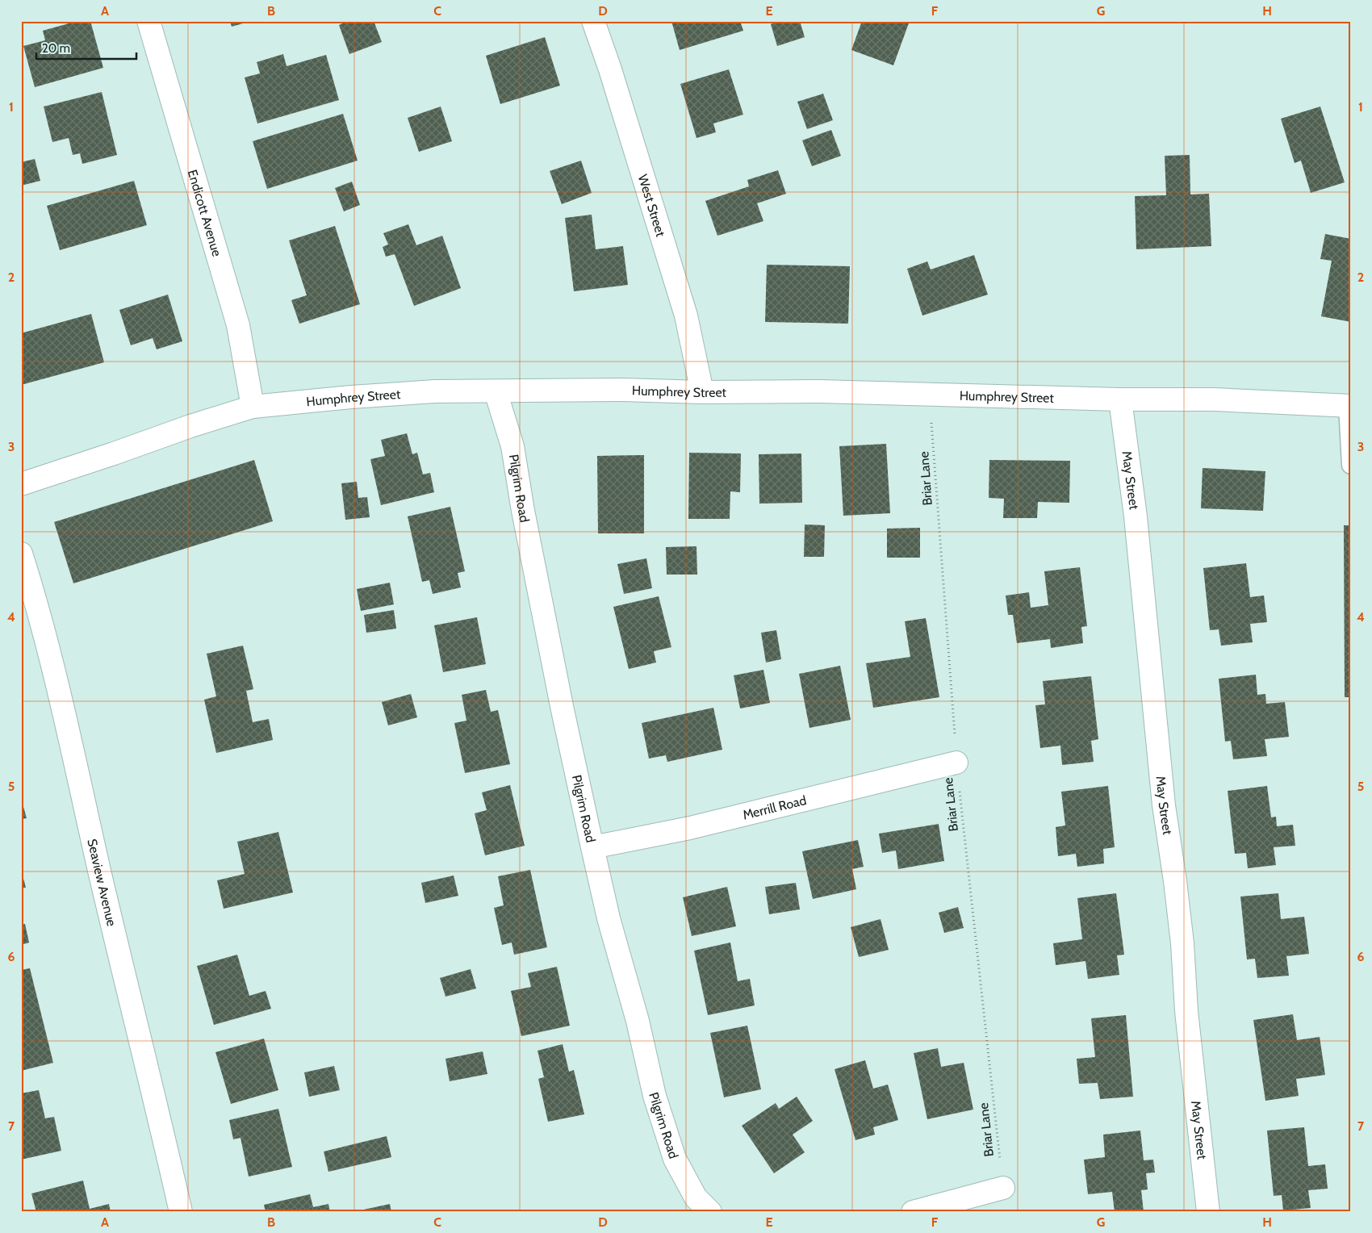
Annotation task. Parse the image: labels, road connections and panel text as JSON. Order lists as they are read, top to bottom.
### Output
{
  "streets": {
    "street": [
      "West Street",
      "Endicott Avenue",
      "Humphrey Street",
      "May Street",
      "Pilgrim Road",
      "Merrill Road",
      "Seaview Avenue"
    ],
    "path": ["Briar Lane"]
  },
  "crossings": [
    ["West Street", "Humphrey Street"],
    ["Endicott Avenue", "Humphrey Street"],
    ["Humphrey Street", "Briar Lane"],
    ["Humphrey Street", "May Street"],
    ["Humphrey Street", "Pilgrim Road"],
    ["Briar Lane", "Merrill Road"],
    ["Pilgrim Road", "Merrill Road"]
  ],
  "scale_bar": "20 m",
  "grid": {
    "columns": [
      "A",
      "B",
      "C",
      "D",
      "E",
      "F",
      "G",
      "H"
    ],
    "rows": [
      "1",
      "2",
      "3",
      "4",
      "5",
      "6",
      "7"
    ]
  }
}
